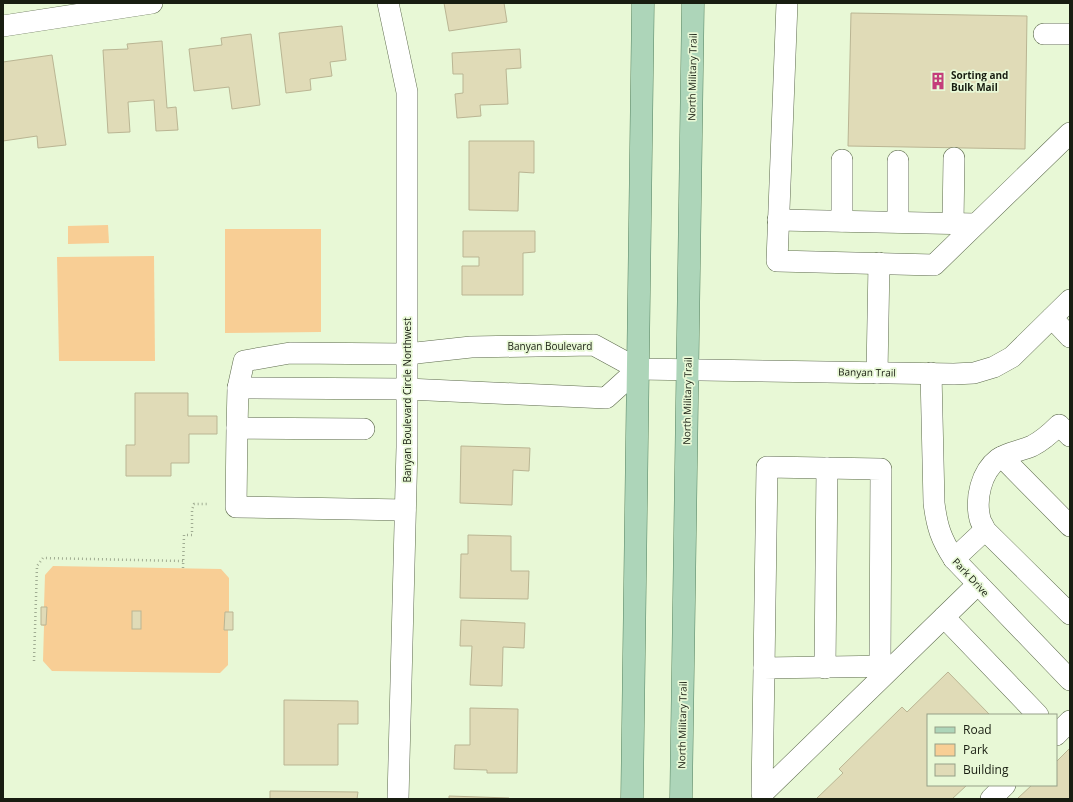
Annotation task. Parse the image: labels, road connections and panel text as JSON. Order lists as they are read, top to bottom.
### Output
{
  "streets": {
    "main road": ["North Military Trail"],
    "street": [
      "Banyan Boulevard",
      "Banyan Trail",
      "Banyan Boulevard Circle Northwest",
      "Park Drive"
    ]
  },
  "crossings": [
    ["North Military Trail", "Banyan Trail"],
    ["Banyan Boulevard", "Banyan Trail"],
    ["Banyan Boulevard", "Banyan Boulevard Circle Northwest"],
    ["Banyan Trail", "Park Drive"]
  ],
  "places": {
    "building": ["Sorting and Bulk Mail"]
  },
  "legend": ["Road", "Park", "Building"]
}
